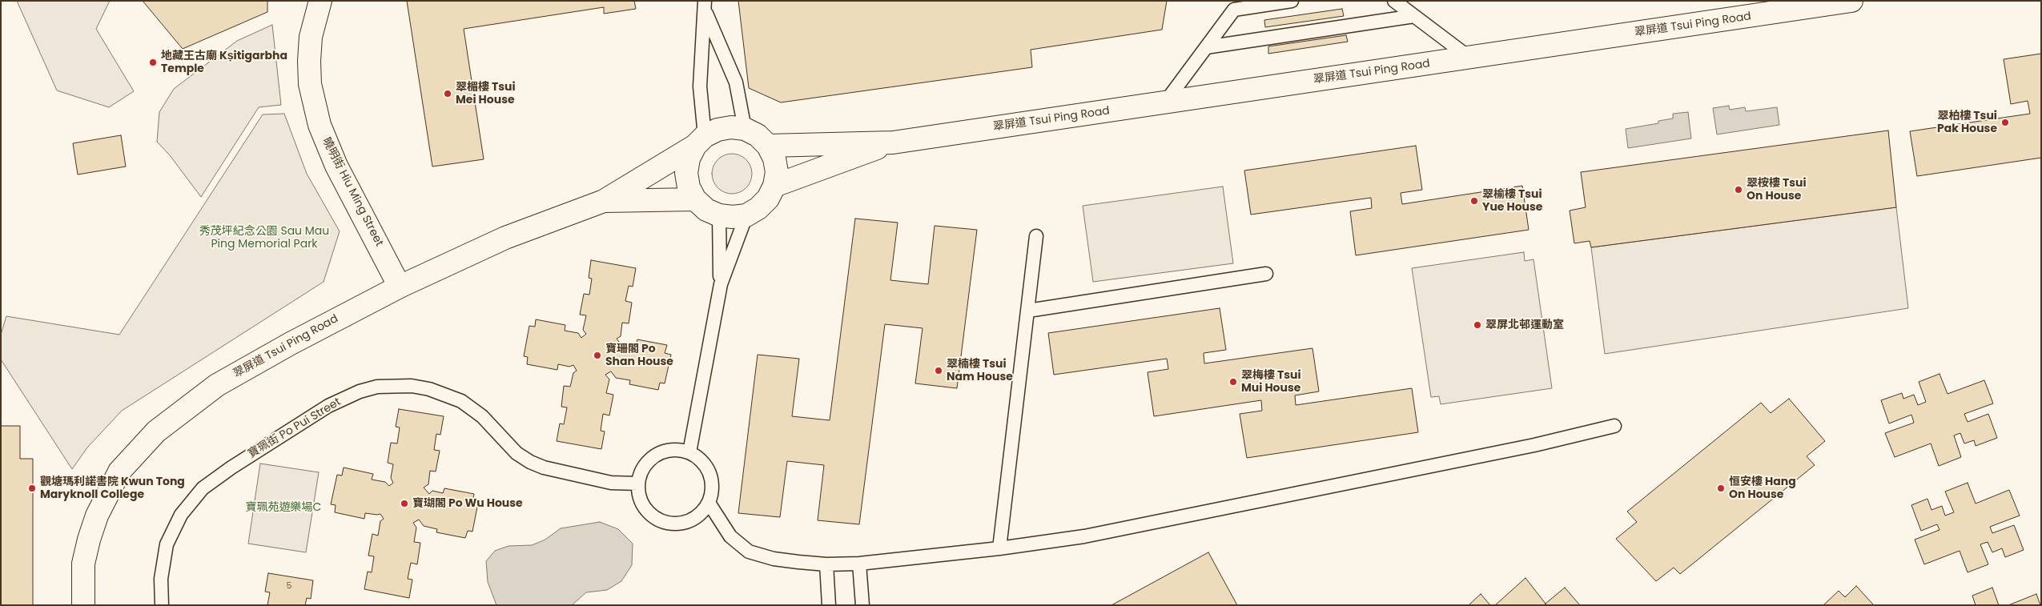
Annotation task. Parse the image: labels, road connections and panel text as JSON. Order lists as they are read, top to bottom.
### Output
{
  "streets": {
    "street": ["翠屏道 Tsui Ping Road", "曉明街 Hiu Ming Street"],
    "lane": ["寶珮街 Po Pui Street"]
  },
  "crossings": [
    ["翠屏道 Tsui Ping Road", "曉明街 Hiu Ming Street"]
  ],
  "parks": ["秀茂坪紀念公園 Sau Mau Ping Memorial Park", "寶珮苑遊樂場C"],
  "places": [
    "地藏王古廟 Kṣitigarbha Temple",
    "翠楣樓 Tsui Mei House",
    "翠柏樓 Tsui Pak House",
    "翠桉樓 Tsui On House",
    "翠榆樓 Tsui Yue House",
    "翠屏北邨運動室",
    "寶珊閣 Po Shan House",
    "翠楠樓 Tsui Nam House",
    "翠梅樓 Tsui Mui House",
    "觀塘瑪利諾書院 Kwun Tong Maryknoll College",
    "恒安樓 Hang On House",
    "寶瑚閣 Po Wu House"
  ],
  "house_numbers": ["5"]
}
